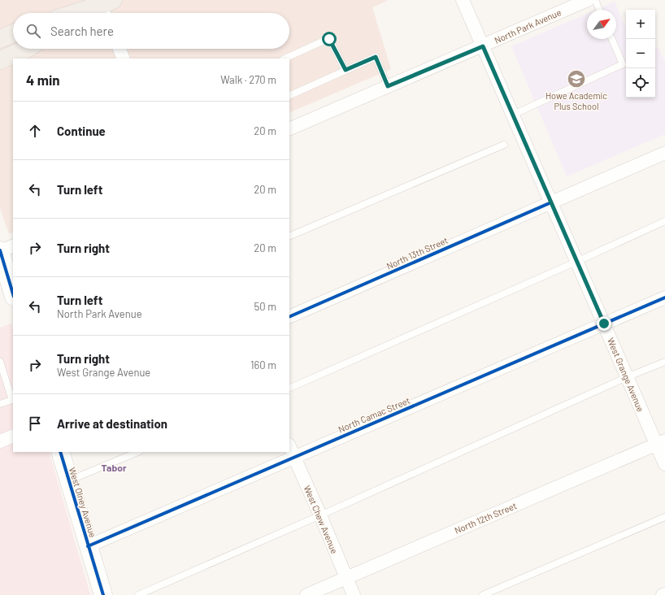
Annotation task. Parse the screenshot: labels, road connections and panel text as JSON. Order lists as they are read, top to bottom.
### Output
{
  "streets": {
    "street": [
      "North Park Avenue",
      "North 13th Street",
      "West Grange Avenue",
      "North Camac Street",
      "West Olney Avenue",
      "North 12th Street",
      "West Chew Avenue"
    ]
  },
  "crossings": [
    ["North Park Avenue", "West Grange Avenue"],
    ["North 13th Street", "West Grange Avenue"],
    ["West Grange Avenue", "North Camac Street"],
    ["West Grange Avenue", "North 12th Street"],
    ["North Camac Street", "West Olney Avenue"],
    ["North Camac Street", "West Chew Avenue"],
    ["North 12th Street", "West Chew Avenue"]
  ],
  "districts": ["Tabor"],
  "places": {
    "school or university": ["Howe Academic Plus School"]
  },
  "north": "top right",
  "page": {
    "map_buttons": ["+", "−"],
    "search": "Search here",
    "heading": ["4 min", "Walk · 270 m"],
    "list": [
      ["Continue", "20 m"],
      ["Turn left", "20 m"],
      ["Turn right", "20 m"],
      ["Turn left", "North Park Avenue", "50 m"],
      ["Turn right", "West Grange Avenue", "160 m"],
      "Arrive at destination"
    ]
  }
}
